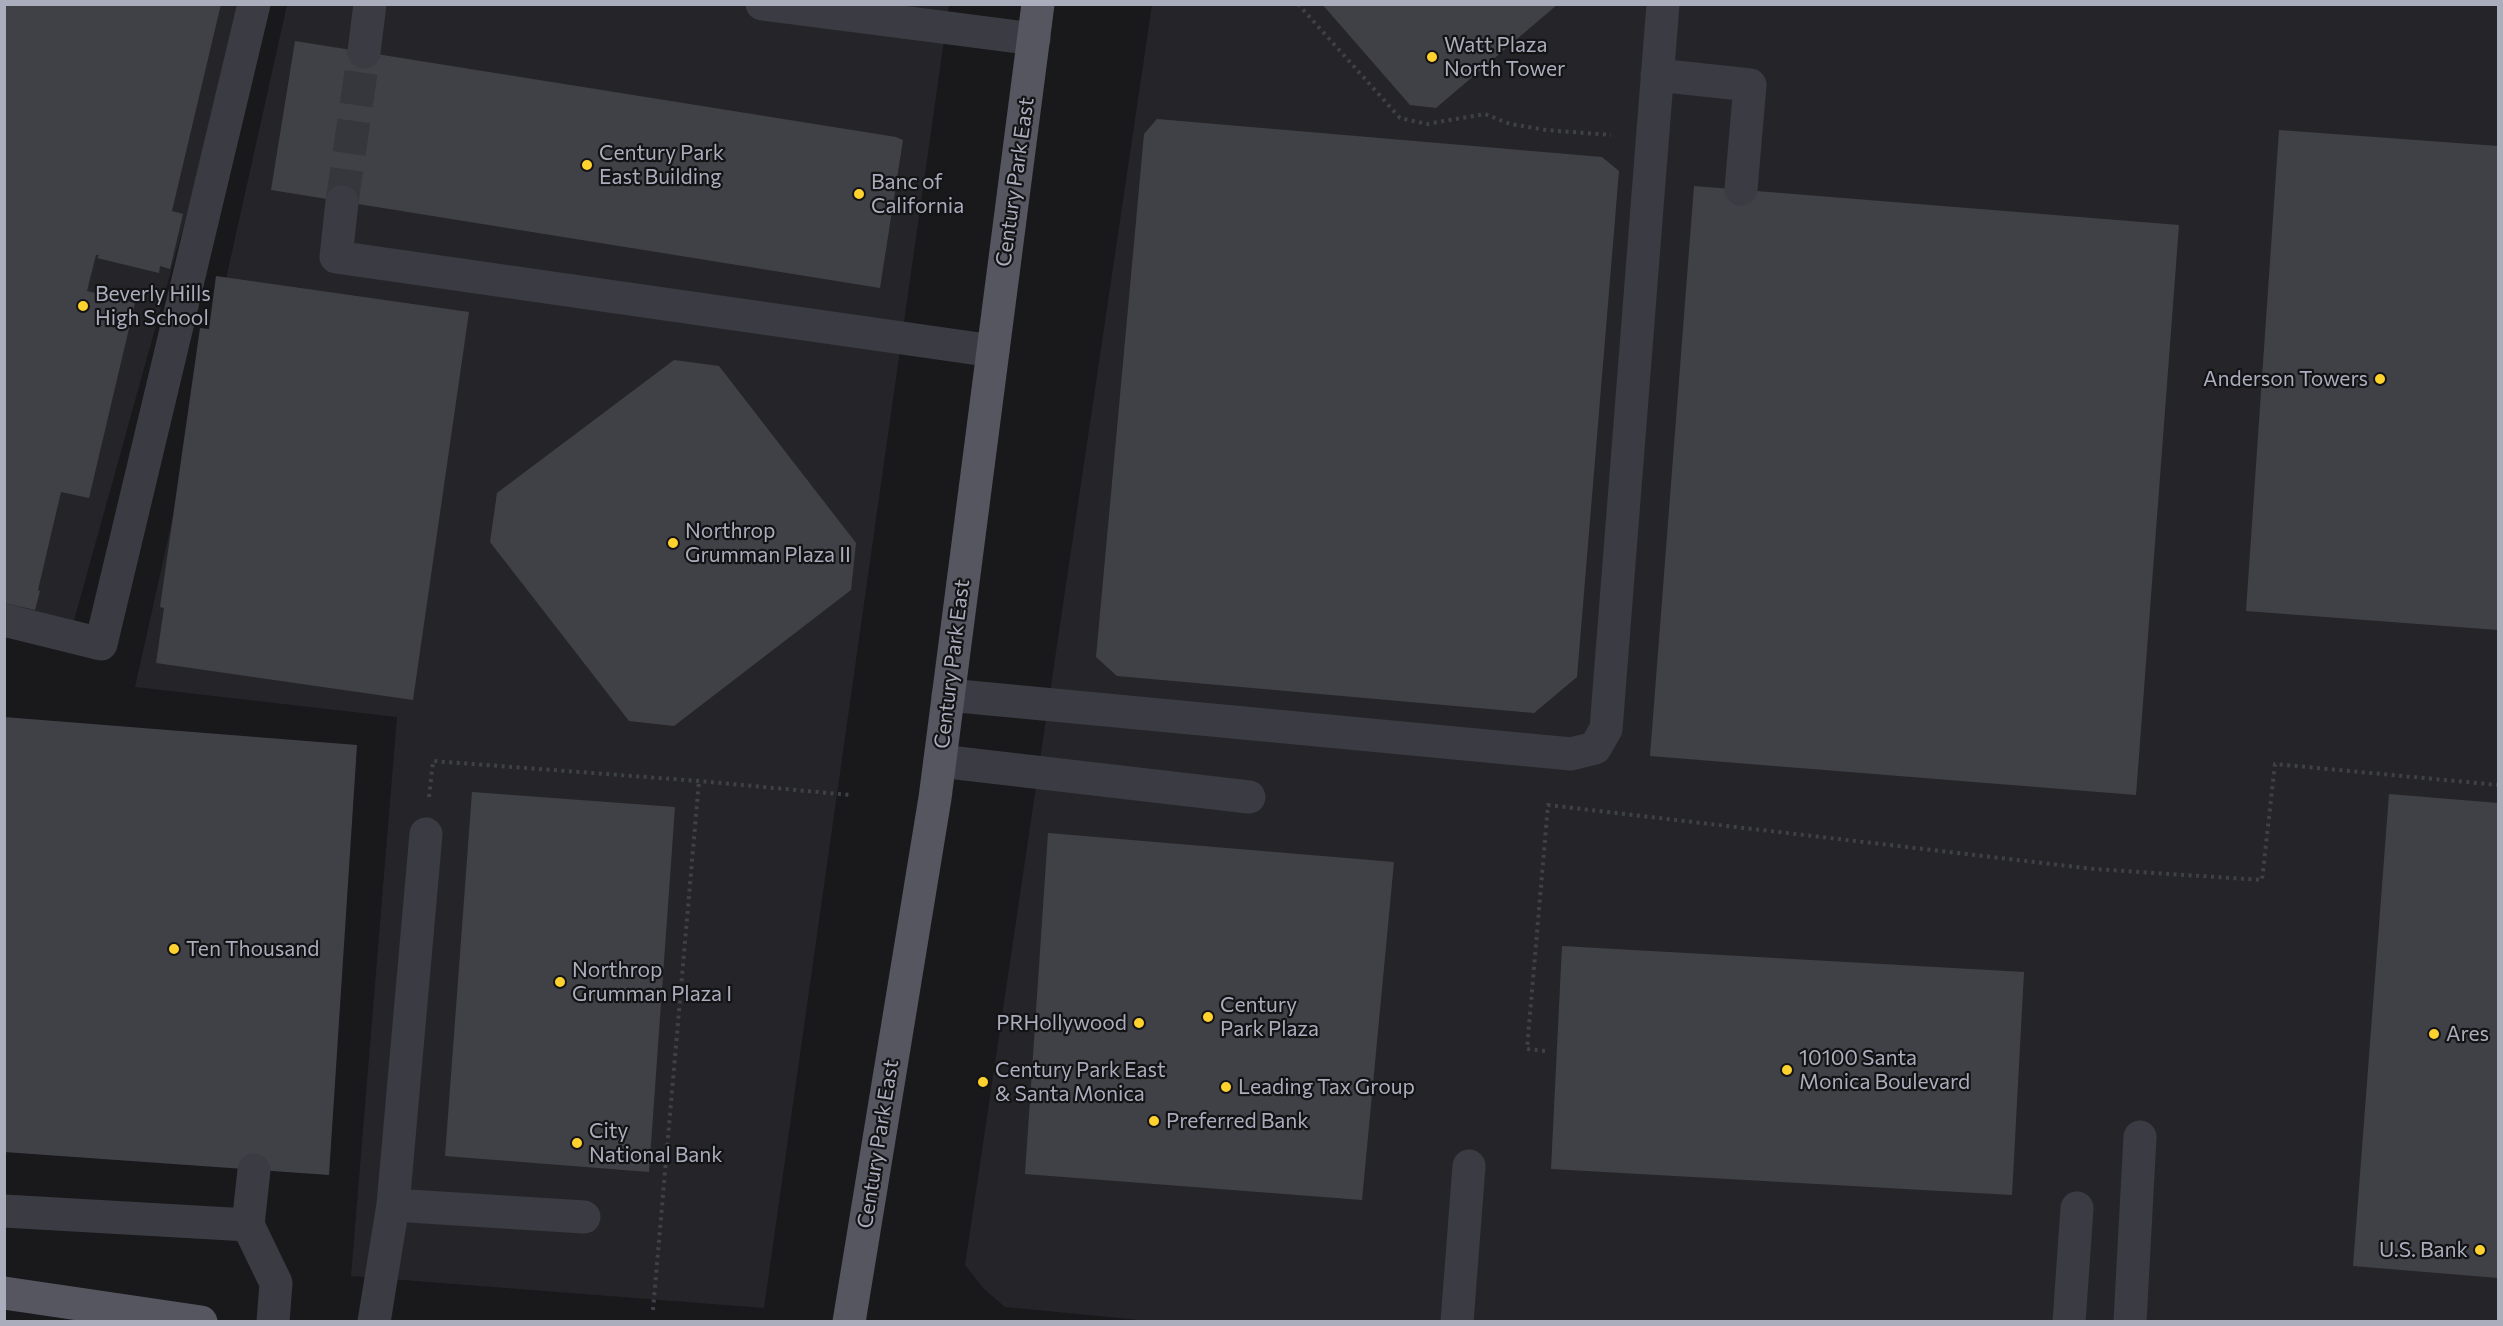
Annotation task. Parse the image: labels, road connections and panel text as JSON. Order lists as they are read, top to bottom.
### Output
{
  "streets": {
    "main road": ["Century Park East"]
  },
  "places": [
    "Watt Plaza North Tower",
    "Century Park East Building",
    "Banc of California",
    "Beverly Hills High School",
    "Anderson Towers",
    "Northrop Grumman Plaza II",
    "Ten Thousand",
    "Northrop Grumman Plaza I",
    "Century Park Plaza",
    "PRHollywood",
    "Ares",
    "10100 Santa Monica Boulevard",
    "Century Park East & Santa Monica",
    "Leading Tax Group",
    "Preferred Bank",
    "City National Bank",
    "U.S. Bank"
  ]
}
